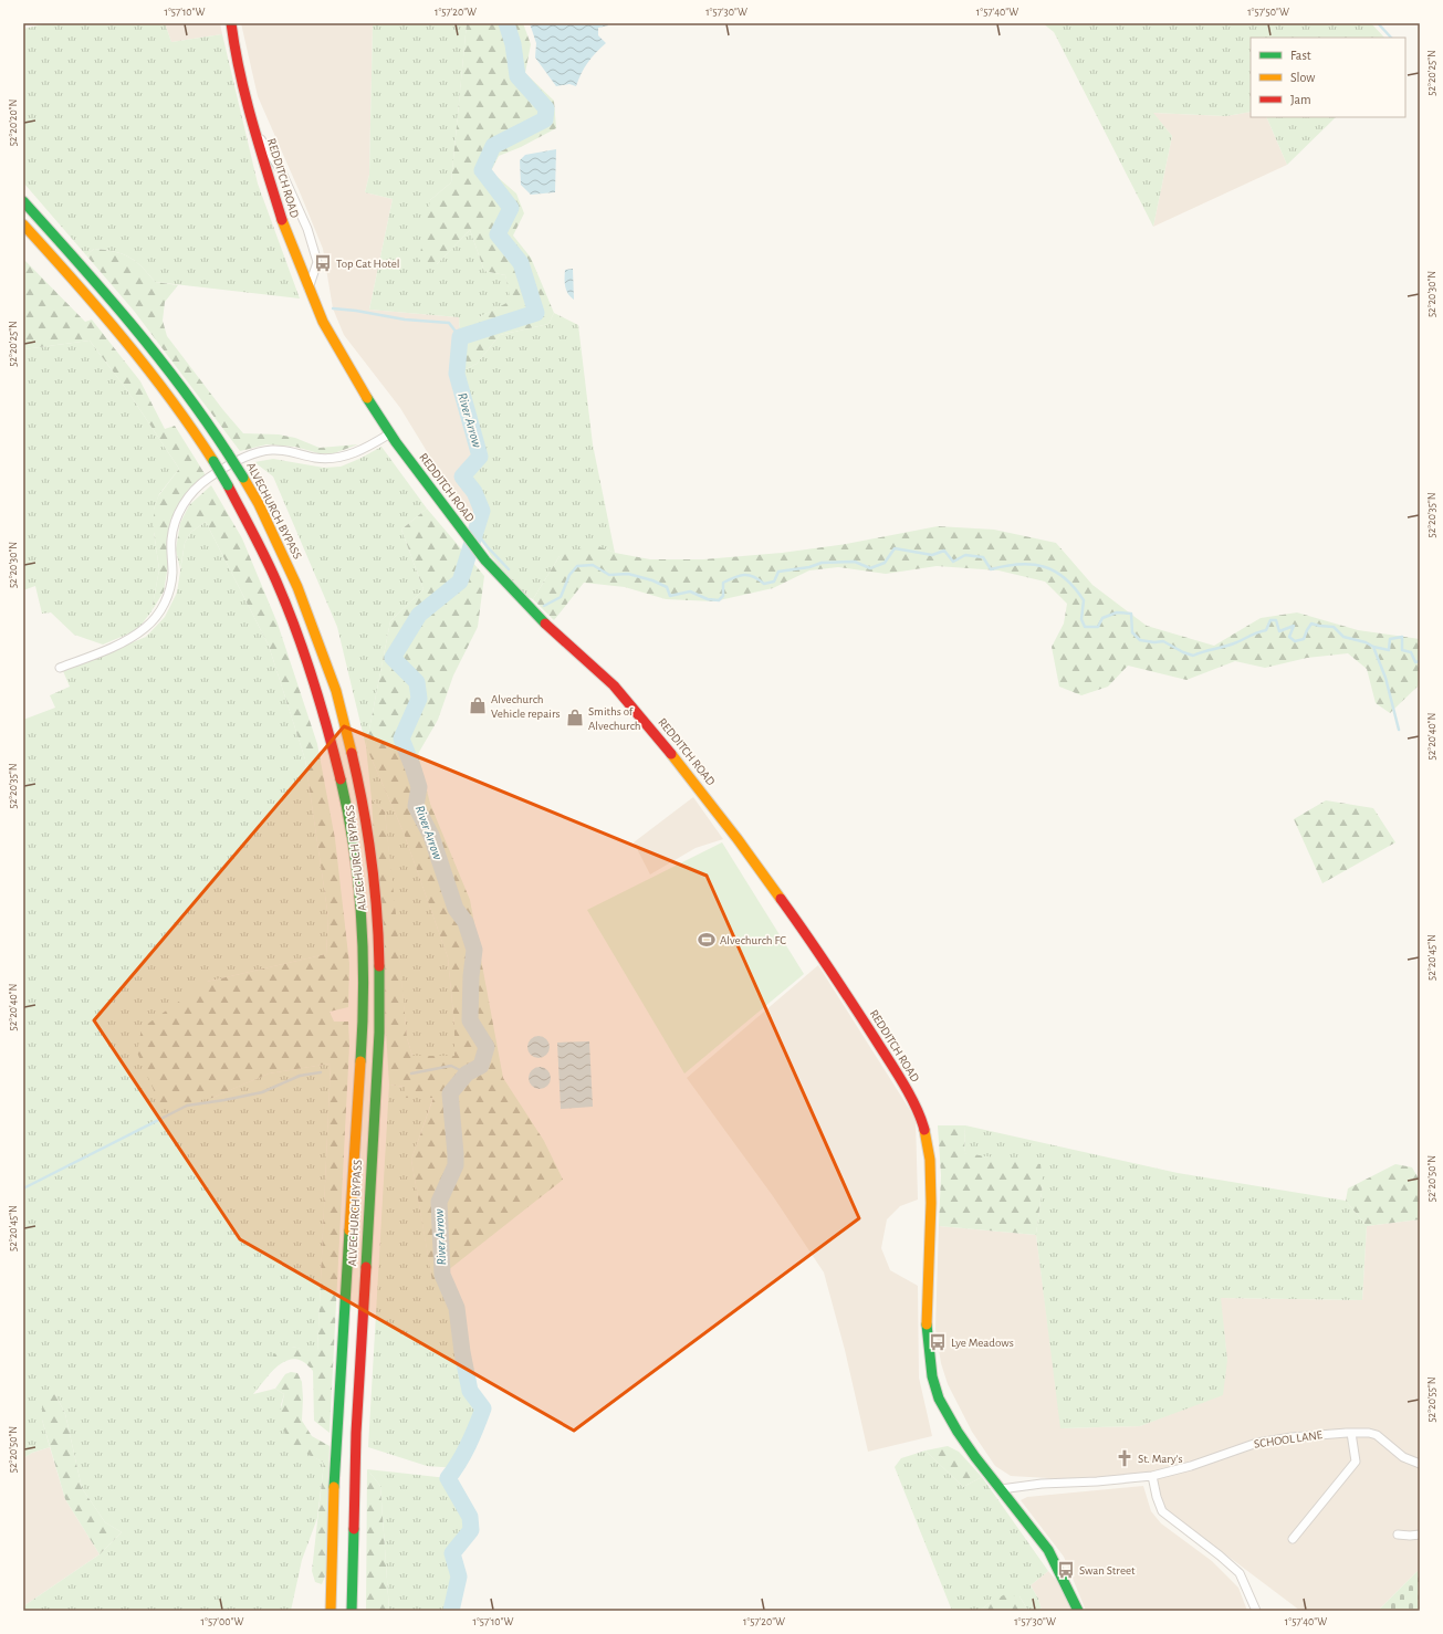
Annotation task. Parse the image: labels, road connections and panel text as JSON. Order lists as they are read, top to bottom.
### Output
{
  "streets": {
    "main road": ["REDDITCH ROAD", "ALVECHURCH BYPASS"],
    "street": ["SCHOOL LANE"]
  },
  "crossings": [
    ["REDDITCH ROAD", "SCHOOL LANE"]
  ],
  "water": ["River Arrow"],
  "places": {
    "bus stop": ["Top Cat Hotel", "Lye Meadows", "Swan Street"],
    "shop": ["Alvechurch Vehicle repairs", "Smiths of Alvechurch"],
    "sports": ["Alvechurch FC"],
    "church": ["St. Mary's"]
  },
  "legend": ["Fast", "Slow", "Jam"],
  "coordinates": [
    "1°57'10\"W",
    "1°57'20\"W",
    "1°57'30\"W",
    "1°57'40\"W",
    "1°57'50\"W",
    "52°20'25\"N",
    "52°20'20\"N",
    "52°20'30\"N",
    "52°20'35\"N",
    "52°20'40\"N",
    "52°20'45\"N",
    "52°20'50\"N",
    "52°20'55\"N",
    "1°57'00\"W"
  ]
}
